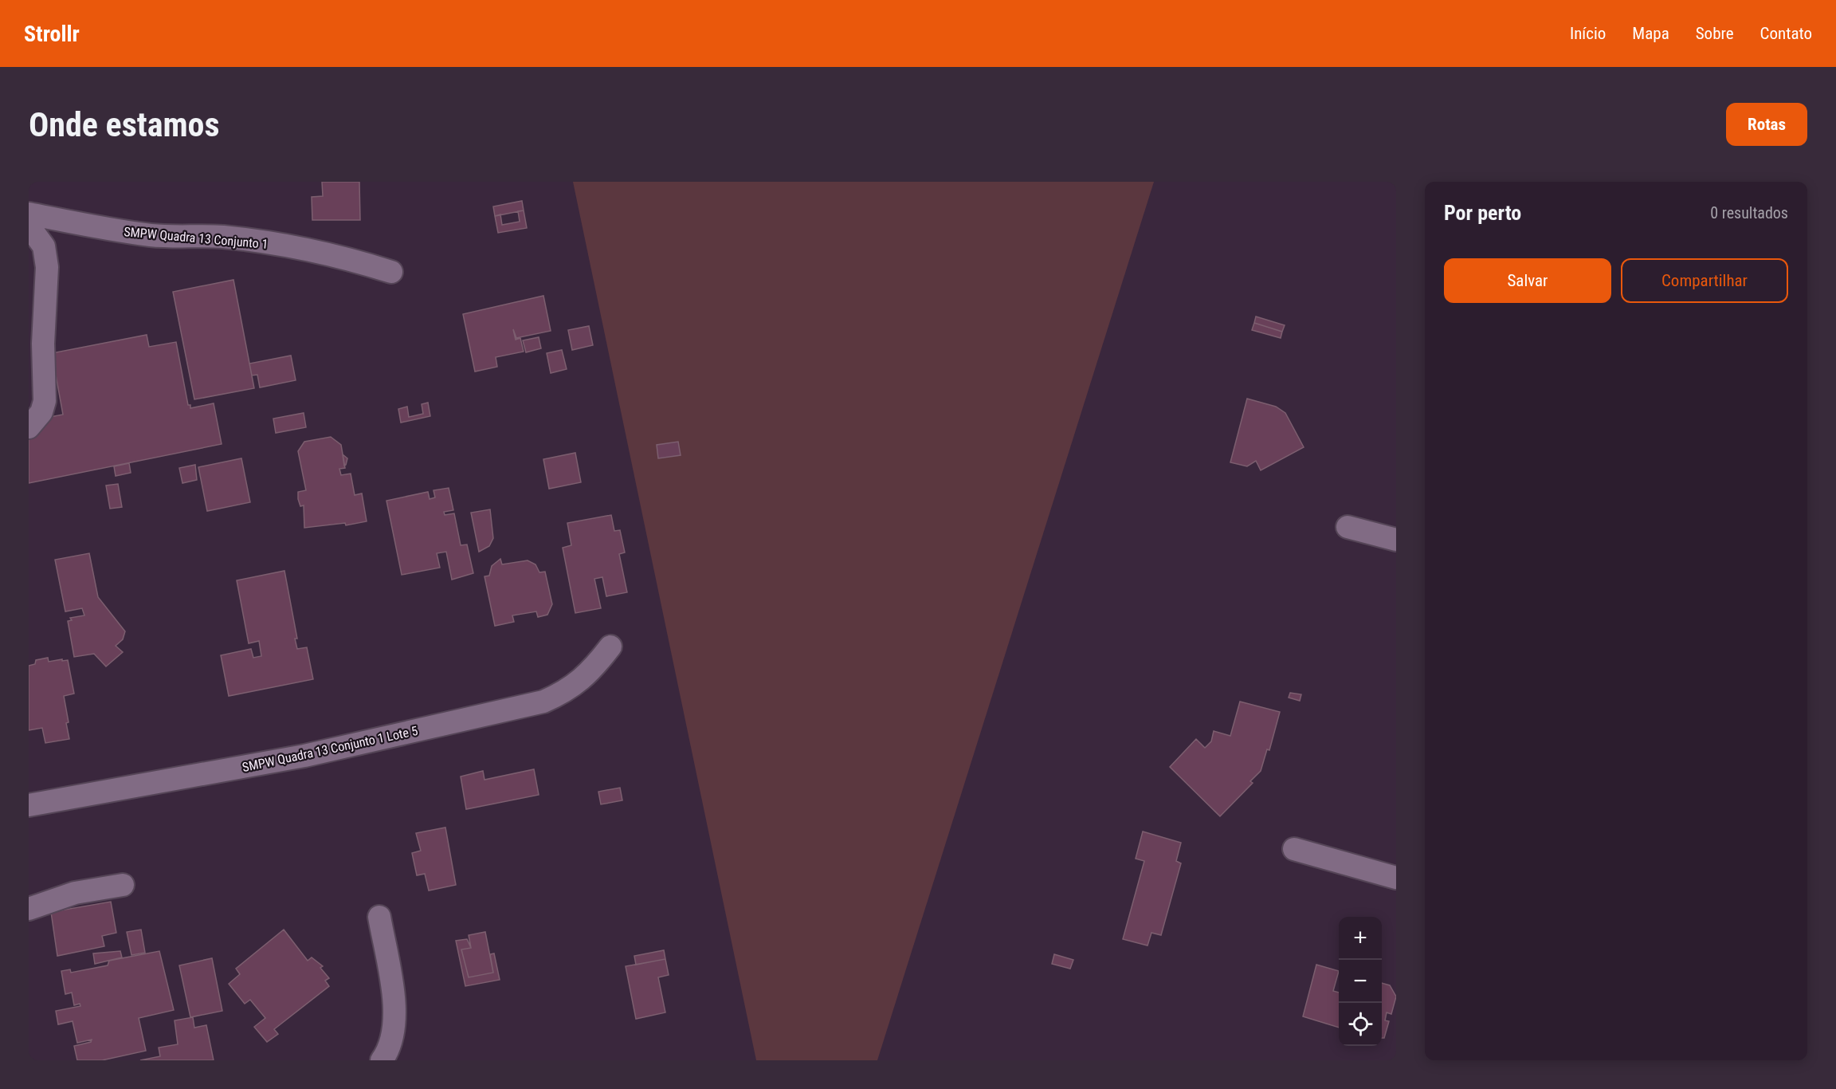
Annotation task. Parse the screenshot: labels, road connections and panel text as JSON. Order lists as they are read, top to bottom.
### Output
{
  "streets": {
    "street": ["SMPW Quadra 13 Conjunto 1", "SMPW Quadra 13 Conjunto 1 Lote 5"]
  },
  "page": {
    "header": "Strollr",
    "nav": [
      "Início",
      "Mapa",
      "Sobre",
      "Contato"
    ],
    "buttons": [
      "Rotas",
      ["Salvar", "Compartilhar"]
    ],
    "title": "Onde estamos",
    "heading": ["Por perto", "0 resultados"],
    "map_buttons": ["+", "−"]
  }
}
